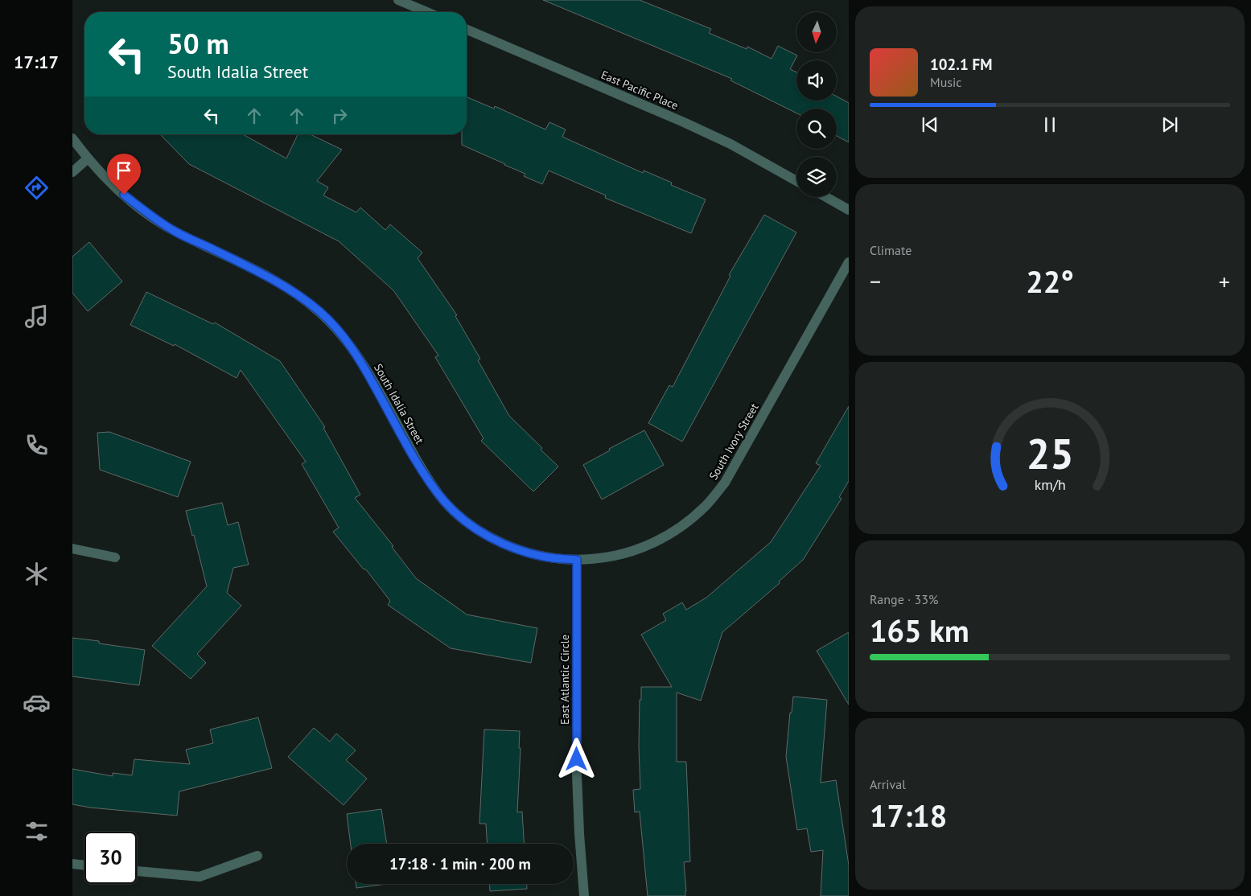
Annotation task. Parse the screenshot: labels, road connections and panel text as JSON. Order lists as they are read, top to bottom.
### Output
{
  "streets": {
    "street": [
      "East Pacific Place",
      "South Idalia Street",
      "South Ivory Street",
      "East Atlantic Circle"
    ]
  },
  "crossings": [
    ["South Idalia Street", "South Ivory Street"],
    ["South Idalia Street", "East Atlantic Circle"],
    ["South Ivory Street", "East Atlantic Circle"]
  ],
  "north": "bottom",
  "page": {
    "tabs": "17:17",
    "turn": ["50 m", "South Idalia Street"],
    "song": ["102.1 FM", "Music"],
    "tile": [
      "Climate",
      ["Range · 33%", "165 km"],
      ["Arrival", "17:18"]
    ],
    "heat": ["−", "22°", "+"],
    "limit": "30",
    "trip": "17:18 · 1 min · 200 m",
    "gauge": ["25", "km/h"]
  }
}
